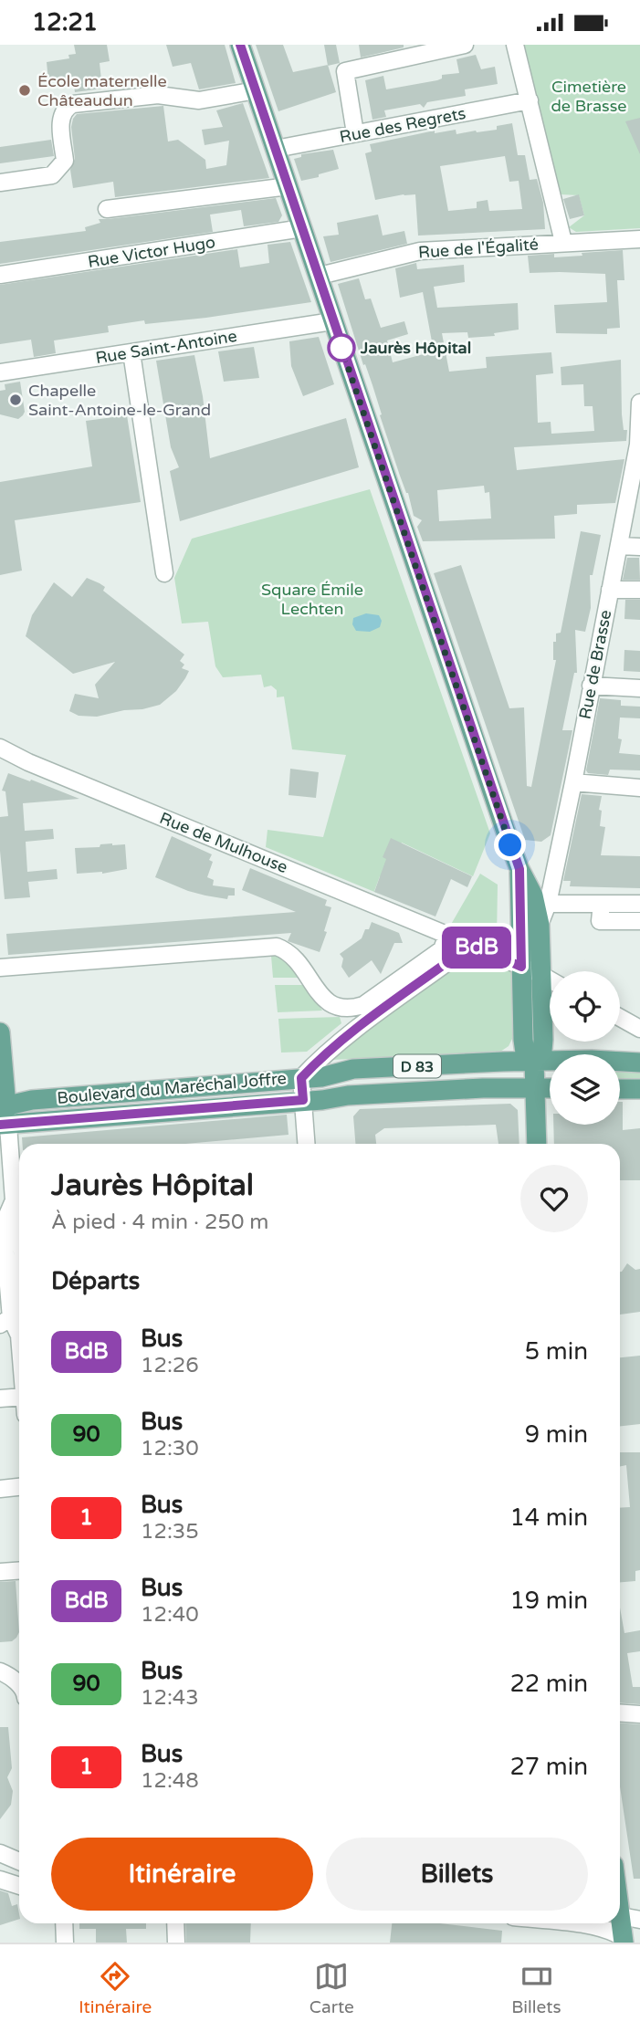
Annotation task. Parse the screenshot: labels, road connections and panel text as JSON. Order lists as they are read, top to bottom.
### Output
{
  "streets": {
    "main road": ["D 83", "Boulevard du Maréchal Joffre"],
    "street": [
      "Rue des Regrets",
      "Rue de l'Égalité",
      "Rue Victor Hugo",
      "Rue Saint-Antoine",
      "Rue de Brasse",
      "Rue de Mulhouse"
    ]
  },
  "crossings": [
    ["D 83", "Boulevard du Maréchal Joffre"]
  ],
  "parks": ["Cimetière de Brasse", "Square Émile Lechten"],
  "places": ["École maternelle Châteaudun", "Jaurès Hôpital", "Chapelle Saint-Antoine-le-Grand"],
  "lines": ["bus line BdB"],
  "page": {
    "status": "12:21",
    "on_map": "BdB",
    "heading": [
      ["Jaurès Hôpital", "À pied · 4 min · 250 m"],
      "Départs"
    ],
    "list": [
      {
        "mark": "BdB",
        "name": "Bus",
        "note": "12:26",
        "value": "5 min"
      },
      {
        "mark": "90",
        "name": "Bus",
        "note": "12:30",
        "value": "9 min"
      },
      {
        "mark": "1",
        "name": "Bus",
        "note": "12:35",
        "value": "14 min"
      },
      {
        "mark": "BdB",
        "name": "Bus",
        "note": "12:40",
        "value": "19 min"
      },
      {
        "mark": "90",
        "name": "Bus",
        "note": "12:43",
        "value": "22 min"
      },
      {
        "mark": "1",
        "name": "Bus",
        "note": "12:48",
        "value": "27 min"
      }
    ],
    "buttons": ["Itinéraire", "Billets"],
    "tabs": ["Itinéraire", "Carte", "Billets"]
  }
}
